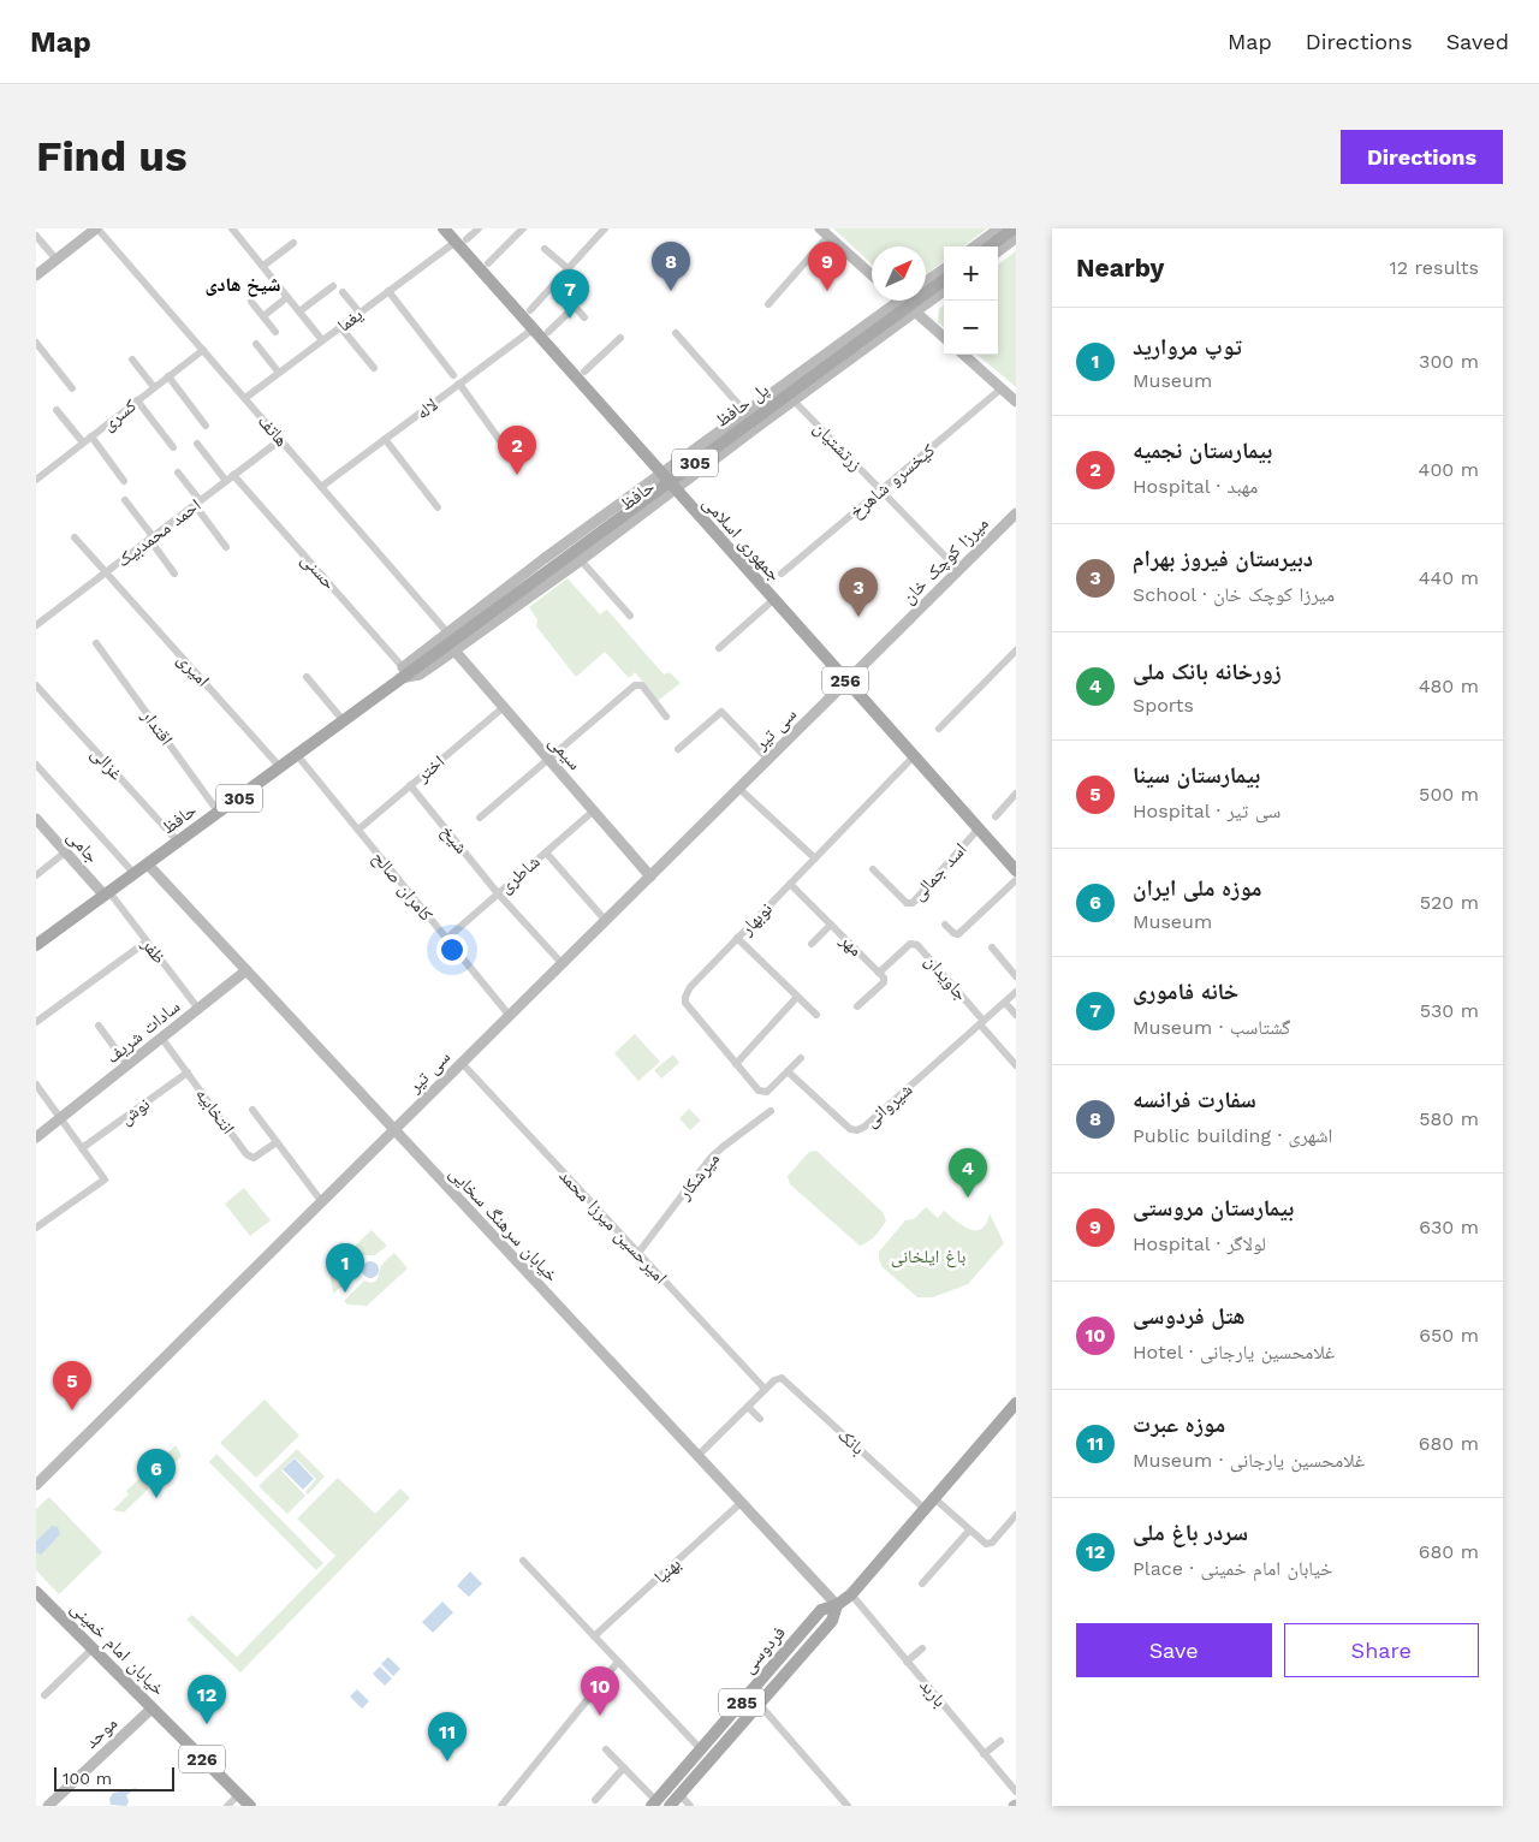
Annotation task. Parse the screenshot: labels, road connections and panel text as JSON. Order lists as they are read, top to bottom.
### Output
{
  "streets": {
    "main road": [
      "پل حافظ",
      "305",
      "حافظ",
      "جمهوری اسلامی",
      "میرزا کوچک خان",
      "256",
      "سی تیر",
      "سیمی",
      "جامی",
      "سادات شریف",
      "خیابان سرهنگ سخایی",
      "خیابان امام خمینی",
      "فردوسی",
      "285",
      "موحد",
      "226"
    ],
    "street": [
      "یغما",
      "لاله",
      "کسری",
      "هاتف",
      "زرتشتیان",
      "کیخسرو شاهرخ",
      "احمد محمدبیک",
      "حسنی",
      "امیری",
      "اقتدار",
      "غزالی",
      "اختر",
      "شیخ",
      "اسد جمالی",
      "شاطری",
      "کامران صالح",
      "نوبهار",
      "مهر",
      "ظفر",
      "جاویدان",
      "شیروانی",
      "نوش",
      "انتخابیه",
      "میرشکار",
      "امیرحسین میرزا محمد",
      "بانک",
      "بهنیا",
      "باربد"
    ]
  },
  "crossings": [
    ["یغما", "هاتف"],
    ["یغما", "جمهوری اسلامی"],
    ["پل حافظ", "حافظ"],
    ["پل حافظ", "سیمی"],
    ["لاله", "هاتف"],
    ["لاله", "جمهوری اسلامی"],
    ["کسری", "هاتف"],
    ["هاتف", "حافظ"],
    ["هاتف", "احمد محمدبیک"],
    ["زرتشتیان", "کیخسرو شاهرخ"],
    ["زرتشتیان", "حافظ"],
    ["زرتشتیان", "میرزا کوچک خان"],
    ["حافظ", "جمهوری اسلامی"],
    ["حافظ", "حسنی"],
    ["حافظ", "امیری"],
    ["حافظ", "اقتدار"],
    ["حافظ", "سیمی"],
    ["حافظ", "غزالی"],
    ["حافظ", "جامی"],
    ["حافظ", "کامران صالح"],
    ["حافظ", "ظفر"],
    ["حافظ", "خیابان سرهنگ سخایی"],
    ["احمد محمدبیک", "حسنی"],
    ["احمد محمدبیک", "امیری"],
    ["جمهوری اسلامی", "میرزا کوچک خان"],
    ["جمهوری اسلامی", "سی تیر"],
    ["جمهوری اسلامی", "اسد جمالی"],
    ["جمهوری اسلامی", "نوبهار"],
    ["میرزا کوچک خان", "سی تیر"],
    ["سی تیر", "سیمی"],
    ["سی تیر", "شیخ"],
    ["سی تیر", "کامران صالح"],
    ["سی تیر", "خیابان سرهنگ سخایی"],
    ["سی تیر", "امیرحسین میرزا محمد"],
    ["سیمی", "اختر"],
    ["سیمی", "شاطری"],
    ["اختر", "شیخ"],
    ["اختر", "کامران صالح"],
    ["شیخ", "شاطری"],
    ["جامی", "ظفر"],
    ["شاطری", "کامران صالح"],
    ["نوبهار", "مهر"],
    ["نوبهار", "شیروانی"],
    ["مهر", "جاویدان"],
    ["ظفر", "سادات شریف"],
    ["جاویدان", "شیروانی"],
    ["سادات شریف", "انتخابیه"],
    ["سادات شریف", "خیابان سرهنگ سخایی"],
    ["نوش", "انتخابیه"],
    ["میرشکار", "امیرحسین میرزا محمد"],
    ["خیابان سرهنگ سخایی", "بهنیا"],
    ["خیابان سرهنگ سخایی", "فردوسی"],
    ["امیرحسین میرزا محمد", "بانک"],
    ["بانک", "فردوسی"],
    ["خیابان امام خمینی", "موحد"],
    ["فردوسی", "باربد"]
  ],
  "districts": ["شیخ هادی"],
  "parks": ["باغ ایلخانی"],
  "scale_bar": "100 m",
  "north": "top right",
  "page": {
    "header": "Map",
    "nav": ["Map", "Directions", "Saved"],
    "buttons": [
      "Directions",
      ["Save", "Share"]
    ],
    "title": "Find us",
    "heading": ["Nearby", "12 results"],
    "pins": [
      "8",
      "9",
      "7",
      "2",
      "3",
      "4",
      "1",
      "5",
      "6",
      "10",
      "12",
      "11"
    ],
    "map_buttons": ["+", "−"],
    "list": [
      {
        "mark": "1",
        "name": "توپ مروارید",
        "note": "Museum",
        "value": "300 m"
      },
      {
        "mark": "2",
        "name": "بیمارستان نجمیه",
        "note": "Hospital · مهبد",
        "value": "400 m"
      },
      {
        "mark": "3",
        "name": "دبیرستان فیروز بهرام",
        "note": "School · میرزا کوچک خان",
        "value": "440 m"
      },
      {
        "mark": "4",
        "name": "زورخانه بانک ملی",
        "note": "Sports",
        "value": "480 m"
      },
      {
        "mark": "5",
        "name": "بیمارستان سینا",
        "note": "Hospital · سی تیر",
        "value": "500 m"
      },
      {
        "mark": "6",
        "name": "موزه ملی ایران",
        "note": "Museum",
        "value": "520 m"
      },
      {
        "mark": "7",
        "name": "خانه فاموری",
        "note": "Museum · گشتاسب",
        "value": "530 m"
      },
      {
        "mark": "8",
        "name": "سفارت فرانسه",
        "note": "Public building · اشهری",
        "value": "580 m"
      },
      {
        "mark": "9",
        "name": "بیمارستان مروستی",
        "note": "Hospital · لولاگر",
        "value": "630 m"
      },
      {
        "mark": "10",
        "name": "هتل فردوسی",
        "note": "Hotel · غلامحسین یارجانی",
        "value": "650 m"
      },
      {
        "mark": "11",
        "name": "موزه عبرت",
        "note": "Museum · غلامحسین یارجانی",
        "value": "680 m"
      },
      {
        "mark": "12",
        "name": "سردر باغ ملی",
        "note": "Place · خیابان امام خمینی",
        "value": "680 m"
      }
    ],
    "scale": "100 m"
  }
}
